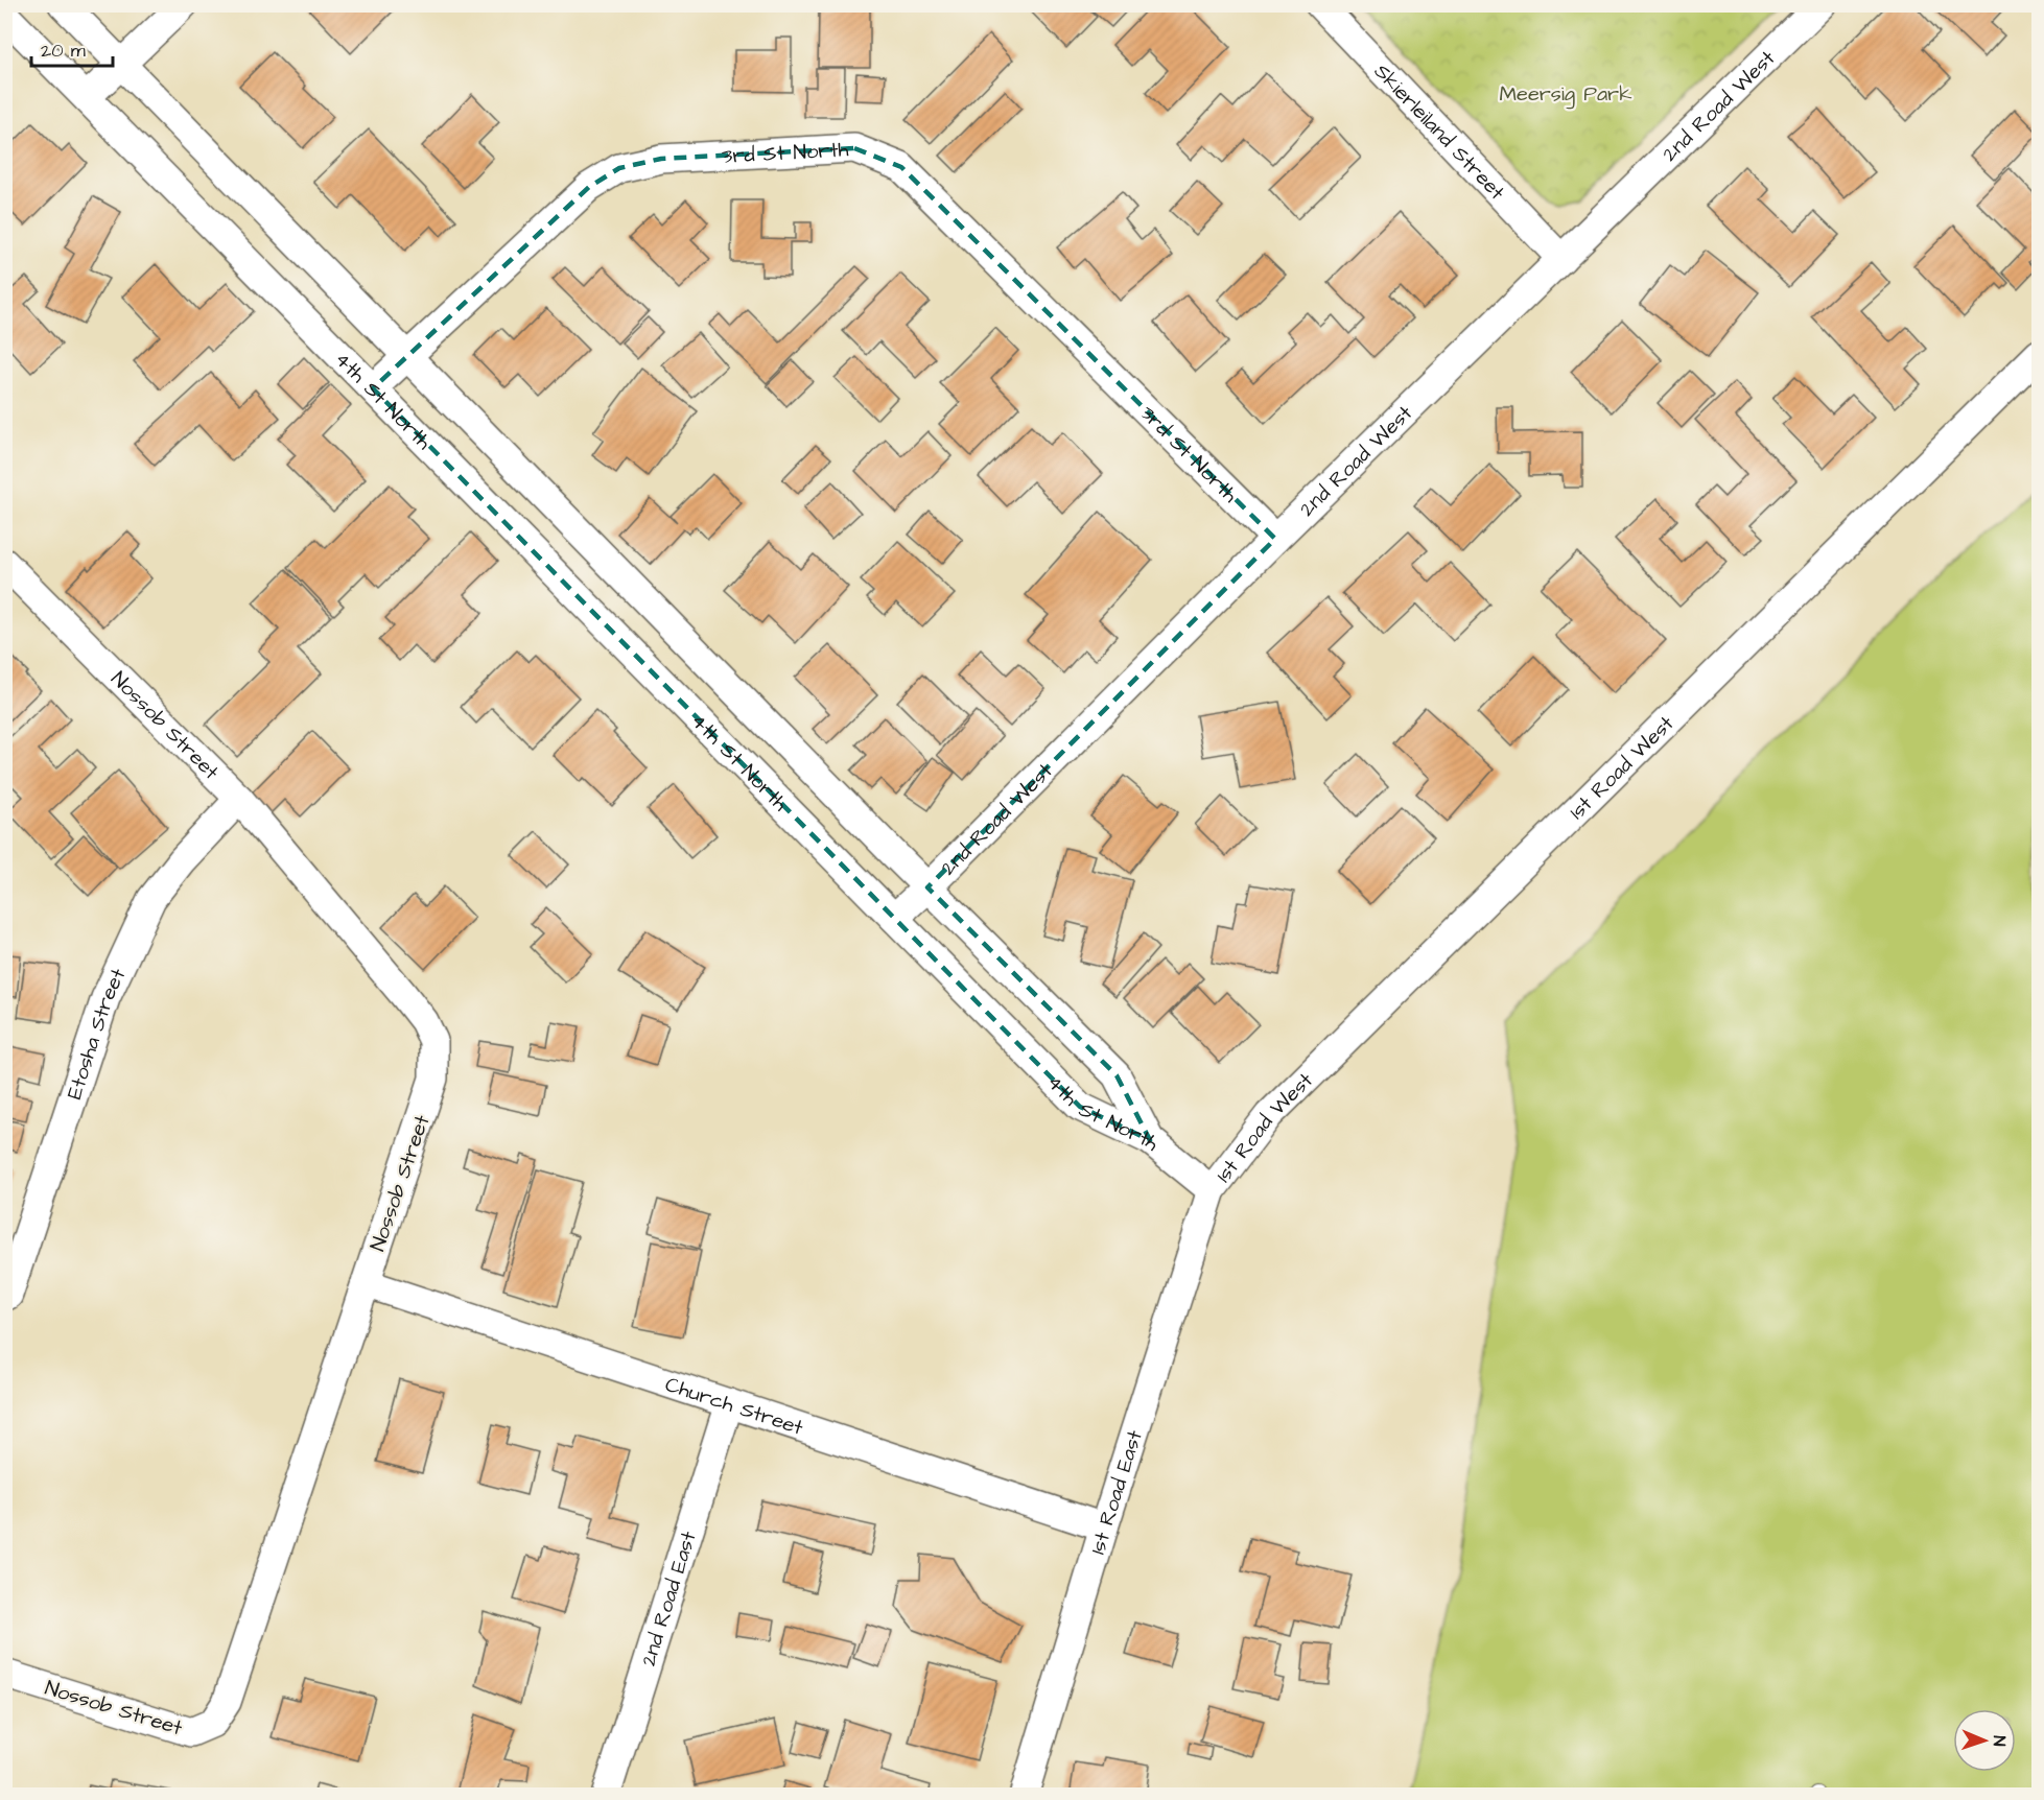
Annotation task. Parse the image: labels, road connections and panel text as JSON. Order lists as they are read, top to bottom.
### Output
{
  "streets": {
    "street": [
      "2nd Road West",
      "Skierleiland Street",
      "3rd St North",
      "4th St North",
      "Nossob Street",
      "1st Road West",
      "Etosha Street",
      "Church Street",
      "1st Road East",
      "2nd Road East"
    ]
  },
  "crossings": [
    ["2nd Road West", "Skierleiland Street"],
    ["2nd Road West", "3rd St North"],
    ["2nd Road West", "4th St North"],
    ["3rd St North", "4th St North"],
    ["Nossob Street", "Etosha Street"],
    ["Nossob Street", "Church Street"],
    ["1st Road West", "1st Road East"],
    ["Church Street", "1st Road East"],
    ["Church Street", "2nd Road East"]
  ],
  "parks": ["Meersig Park"],
  "scale_bar": "20 m",
  "north": "right"
}
